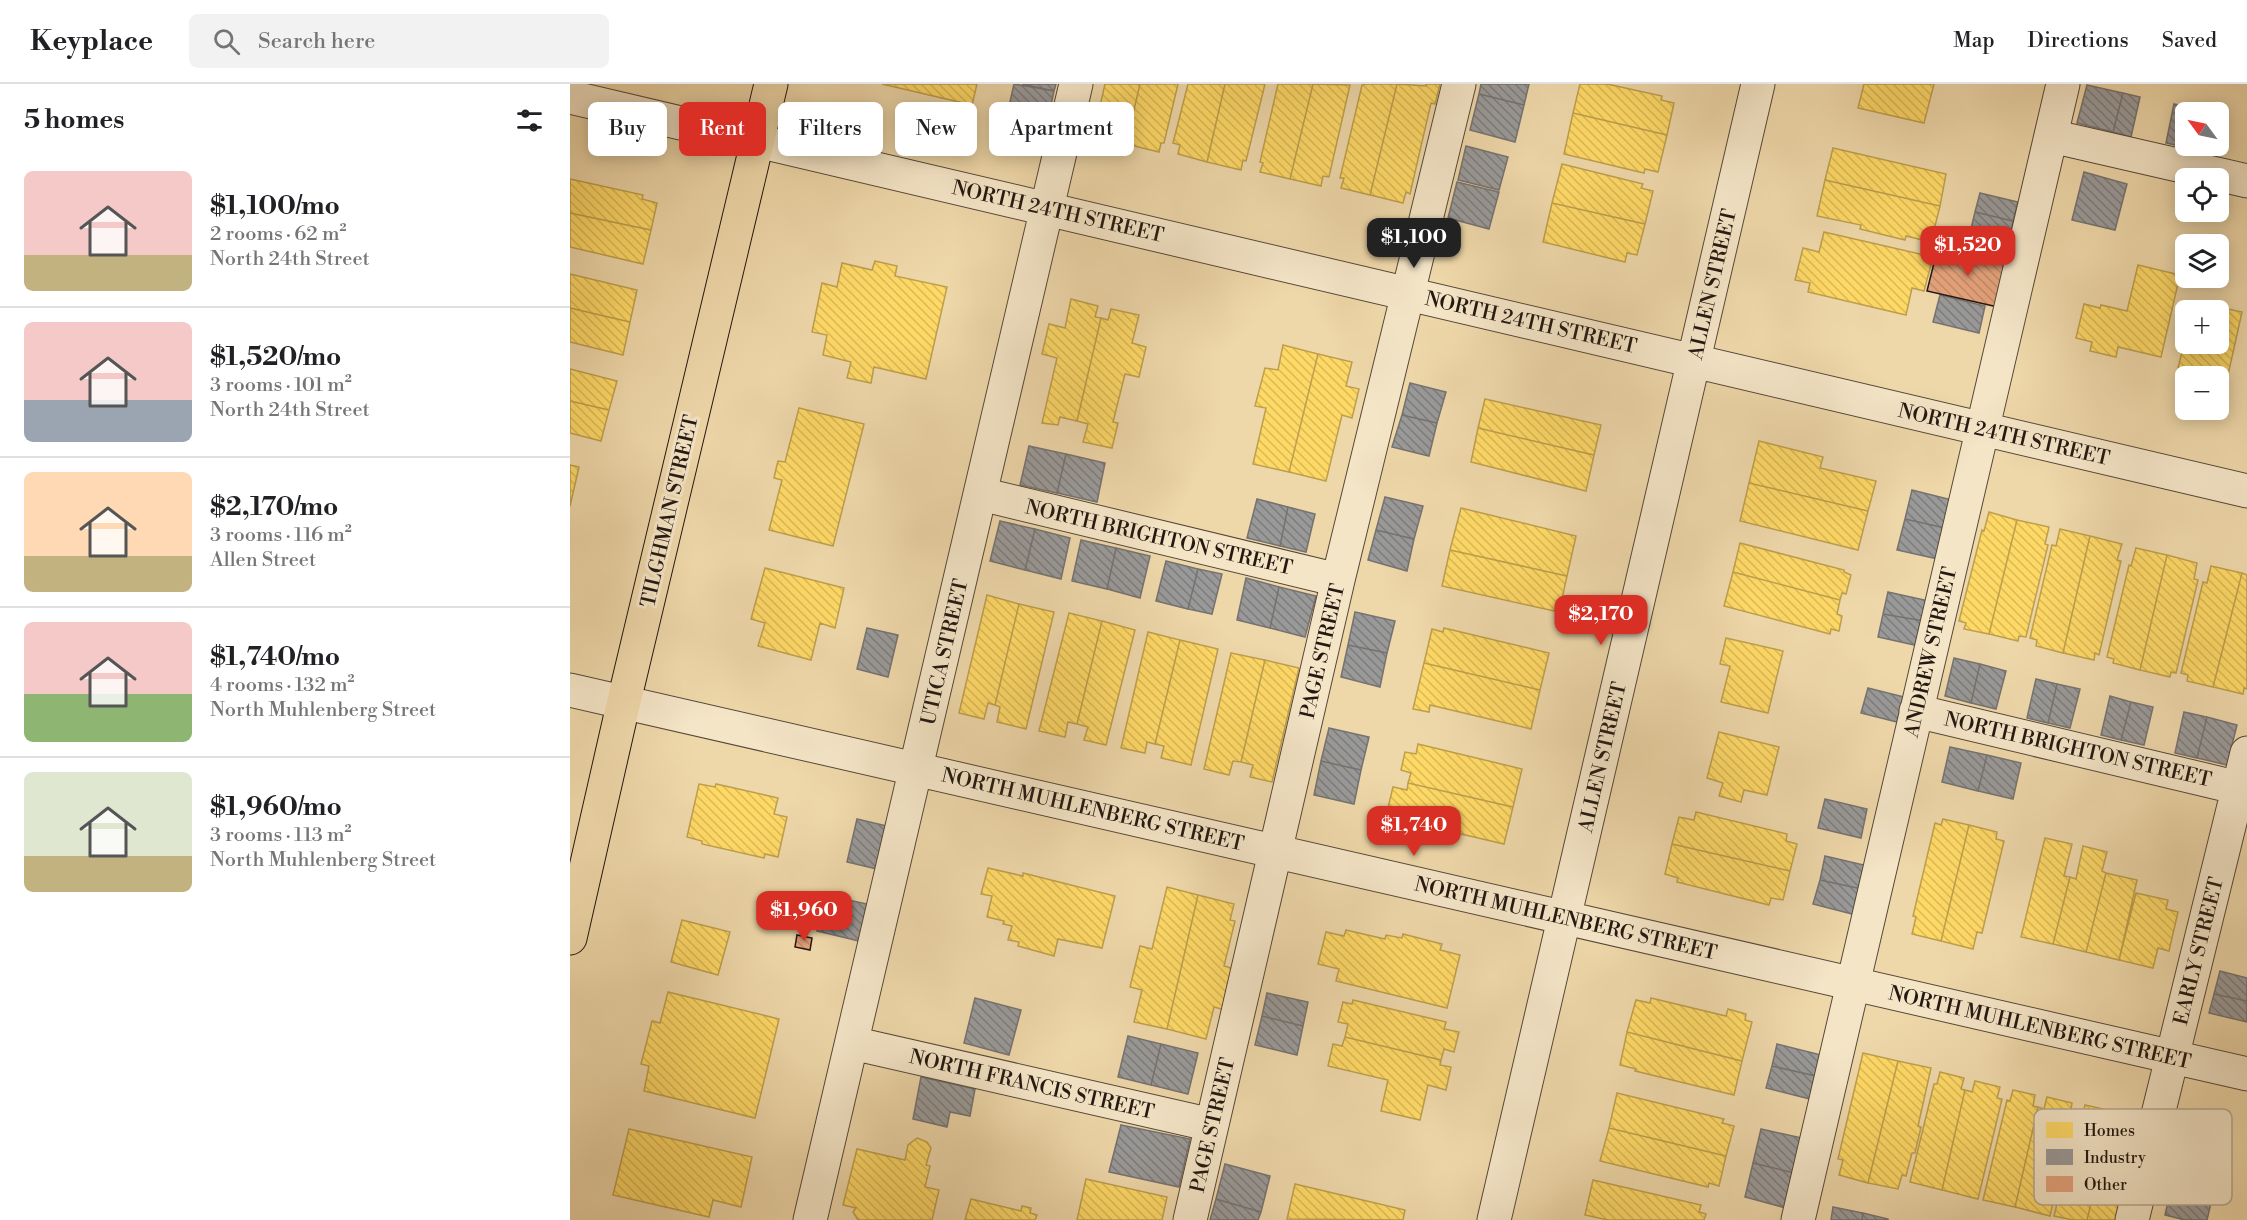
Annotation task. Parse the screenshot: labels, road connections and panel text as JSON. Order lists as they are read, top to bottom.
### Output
{
  "streets": {
    "main road": ["TILGHMAN STREET"],
    "street": [
      "NORTH 24TH STREET",
      "ALLEN STREET",
      "NORTH BRIGHTON STREET",
      "PAGE STREET",
      "UTICA STREET",
      "ANDREW STREET",
      "NORTH MUHLENBERG STREET",
      "EARLY STREET",
      "NORTH FRANCIS STREET"
    ]
  },
  "crossings": [
    ["NORTH 24TH STREET", "ALLEN STREET"],
    ["NORTH 24TH STREET", "PAGE STREET"],
    ["NORTH 24TH STREET", "UTICA STREET"],
    ["NORTH 24TH STREET", "ANDREW STREET"],
    ["ALLEN STREET", "NORTH MUHLENBERG STREET"],
    ["TILGHMAN STREET", "NORTH MUHLENBERG STREET"],
    ["NORTH BRIGHTON STREET", "PAGE STREET"],
    ["NORTH BRIGHTON STREET", "UTICA STREET"],
    ["NORTH BRIGHTON STREET", "ANDREW STREET"],
    ["NORTH BRIGHTON STREET", "EARLY STREET"],
    ["PAGE STREET", "NORTH MUHLENBERG STREET"],
    ["PAGE STREET", "NORTH FRANCIS STREET"],
    ["UTICA STREET", "NORTH MUHLENBERG STREET"],
    ["UTICA STREET", "NORTH FRANCIS STREET"],
    ["ANDREW STREET", "NORTH MUHLENBERG STREET"],
    ["NORTH MUHLENBERG STREET", "EARLY STREET"]
  ],
  "legend": ["Homes", "Industry", "Other"],
  "north": "top left",
  "page": {
    "header": "Keyplace",
    "search": "Search here",
    "nav": ["Map", "Directions", "Saved"],
    "heading": "5 homes",
    "map_buttons": ["+", "−"],
    "chip": [
      "Buy",
      "Rent",
      "Filters",
      "New",
      "Apartment"
    ],
    "list": [
      {
        "name": "$1,100/mo",
        "note": "2 rooms · 62 m² · North 24th Street"
      },
      {
        "name": "$1,520/mo",
        "note": "3 rooms · 101 m² · North 24th Street"
      },
      {
        "name": "$2,170/mo",
        "note": "3 rooms · 116 m² · Allen Street"
      },
      {
        "name": "$1,740/mo",
        "note": "4 rooms · 132 m² · North Muhlenberg Street"
      },
      {
        "name": "$1,960/mo",
        "note": "3 rooms · 113 m² · North Muhlenberg Street"
      }
    ],
    "price": [
      "$1,100",
      "$1,520",
      "$2,170",
      "$1,740",
      "$1,960"
    ]
  }
}
